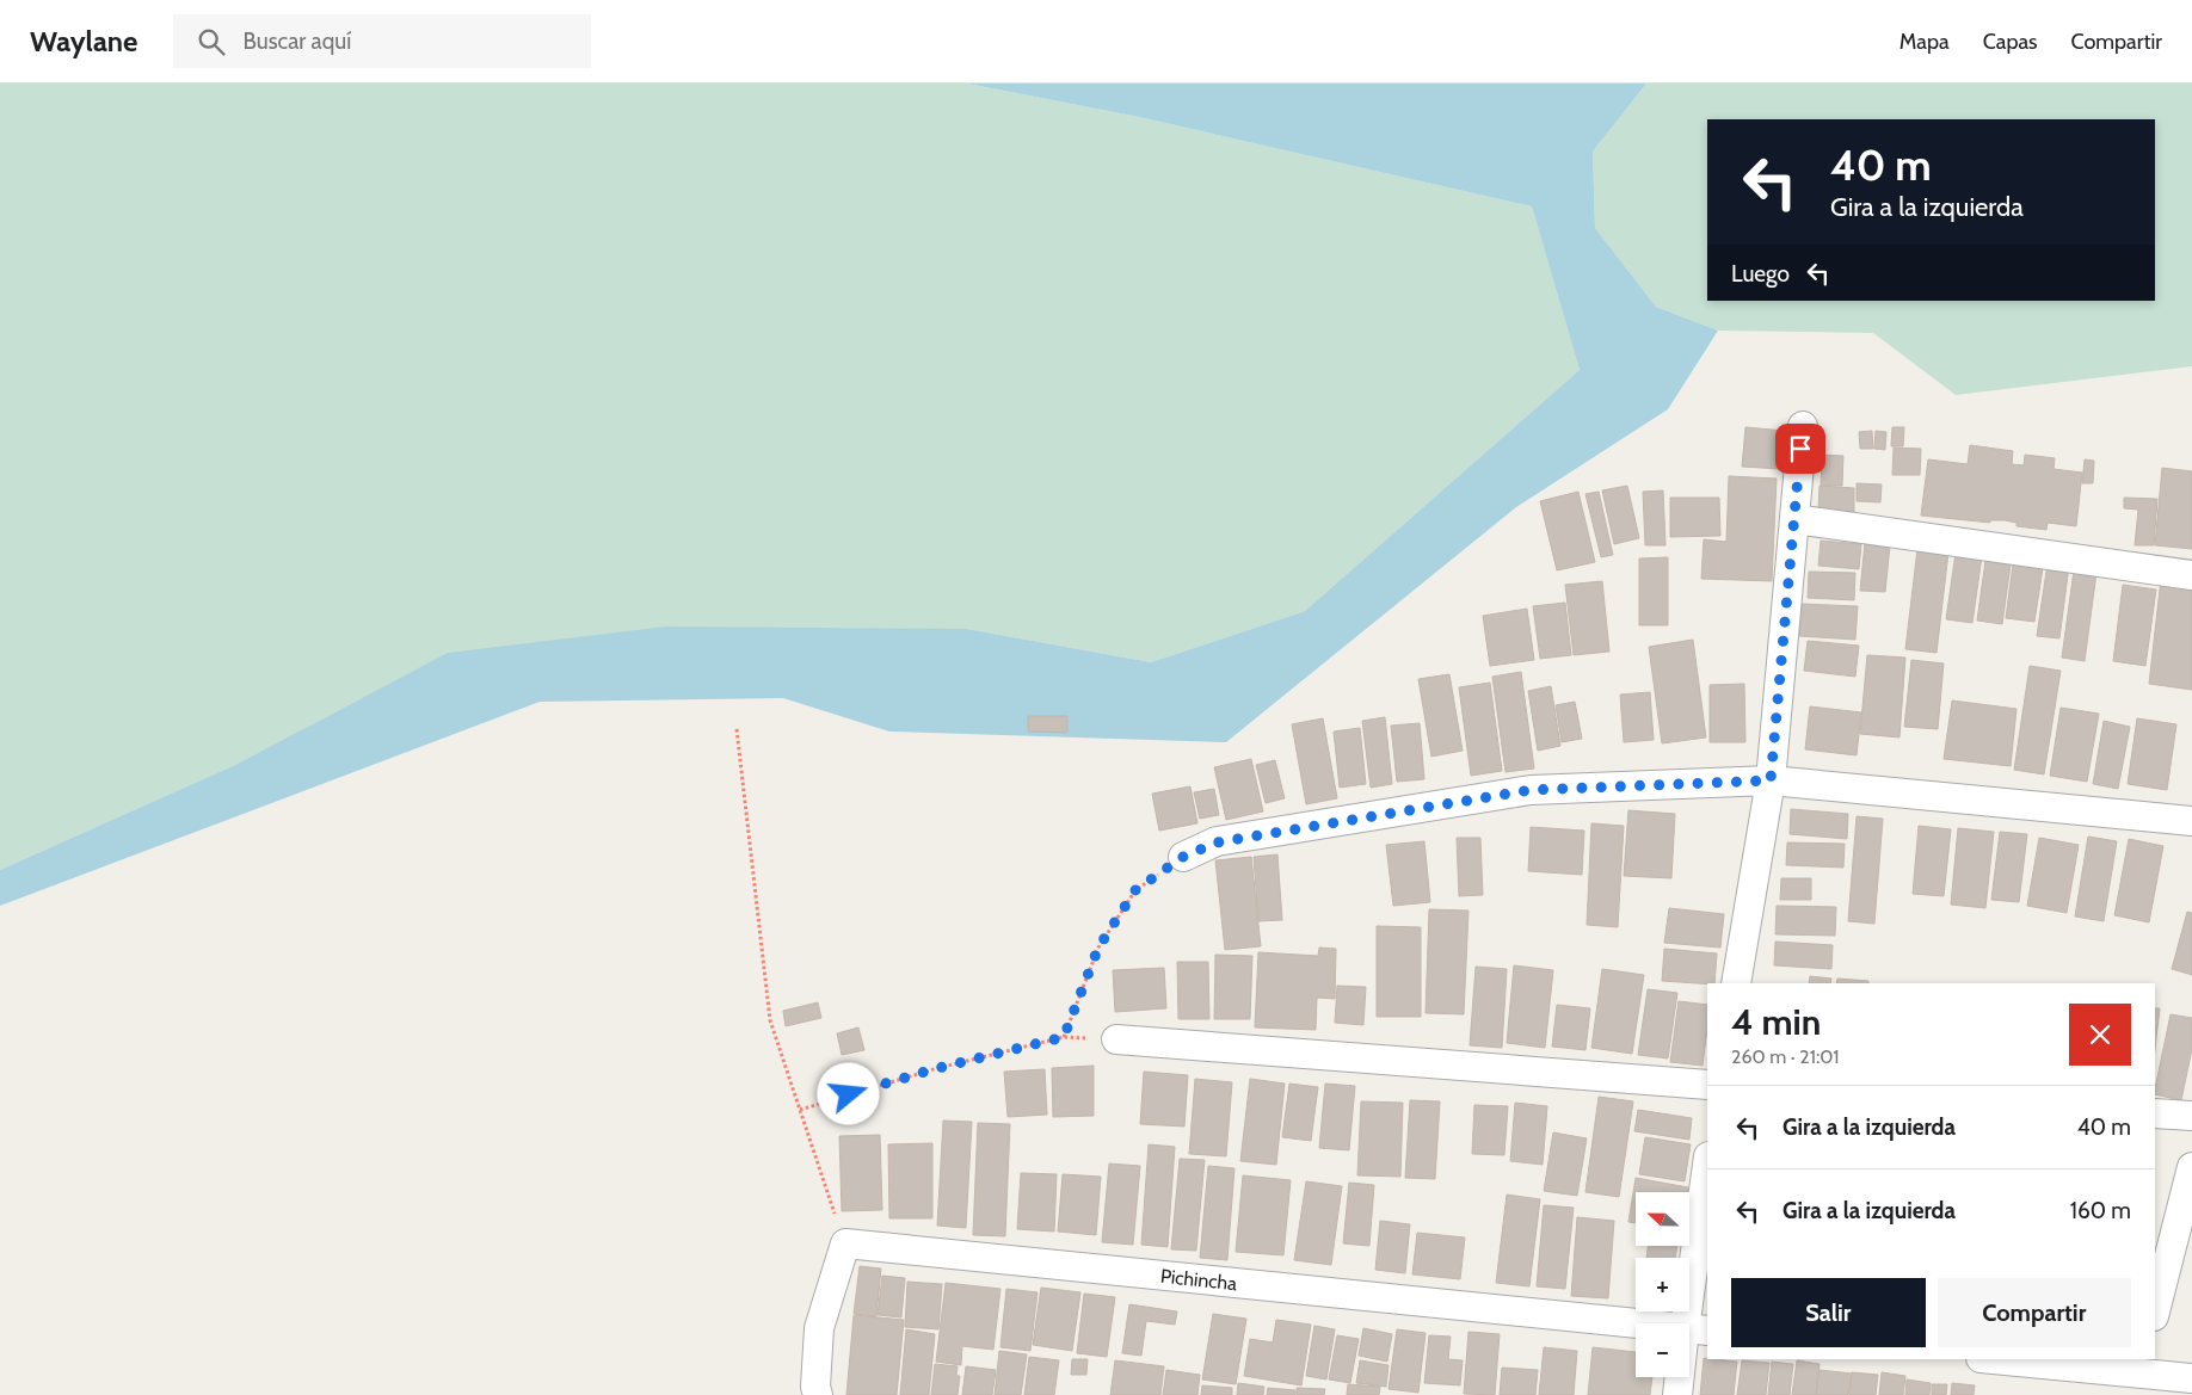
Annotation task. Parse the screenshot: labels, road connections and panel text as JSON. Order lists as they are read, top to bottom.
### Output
{
  "streets": {
    "street": ["Pichincha"]
  },
  "north": "left",
  "page": {
    "header": "Waylane",
    "search": "Buscar aquí",
    "nav": ["Mapa", "Capas", "Compartir"],
    "turn": ["40 m", "Gira a la izquierda"],
    "then": "Luego",
    "heading": ["4 min", "260 m · 21:01"],
    "list": [
      {
        "name": "Gira a la izquierda",
        "value": "40 m"
      },
      {
        "name": "Gira a la izquierda",
        "value": "160 m"
      }
    ],
    "map_buttons": ["+", "−"],
    "buttons": ["Salir", "Compartir"]
  }
}
